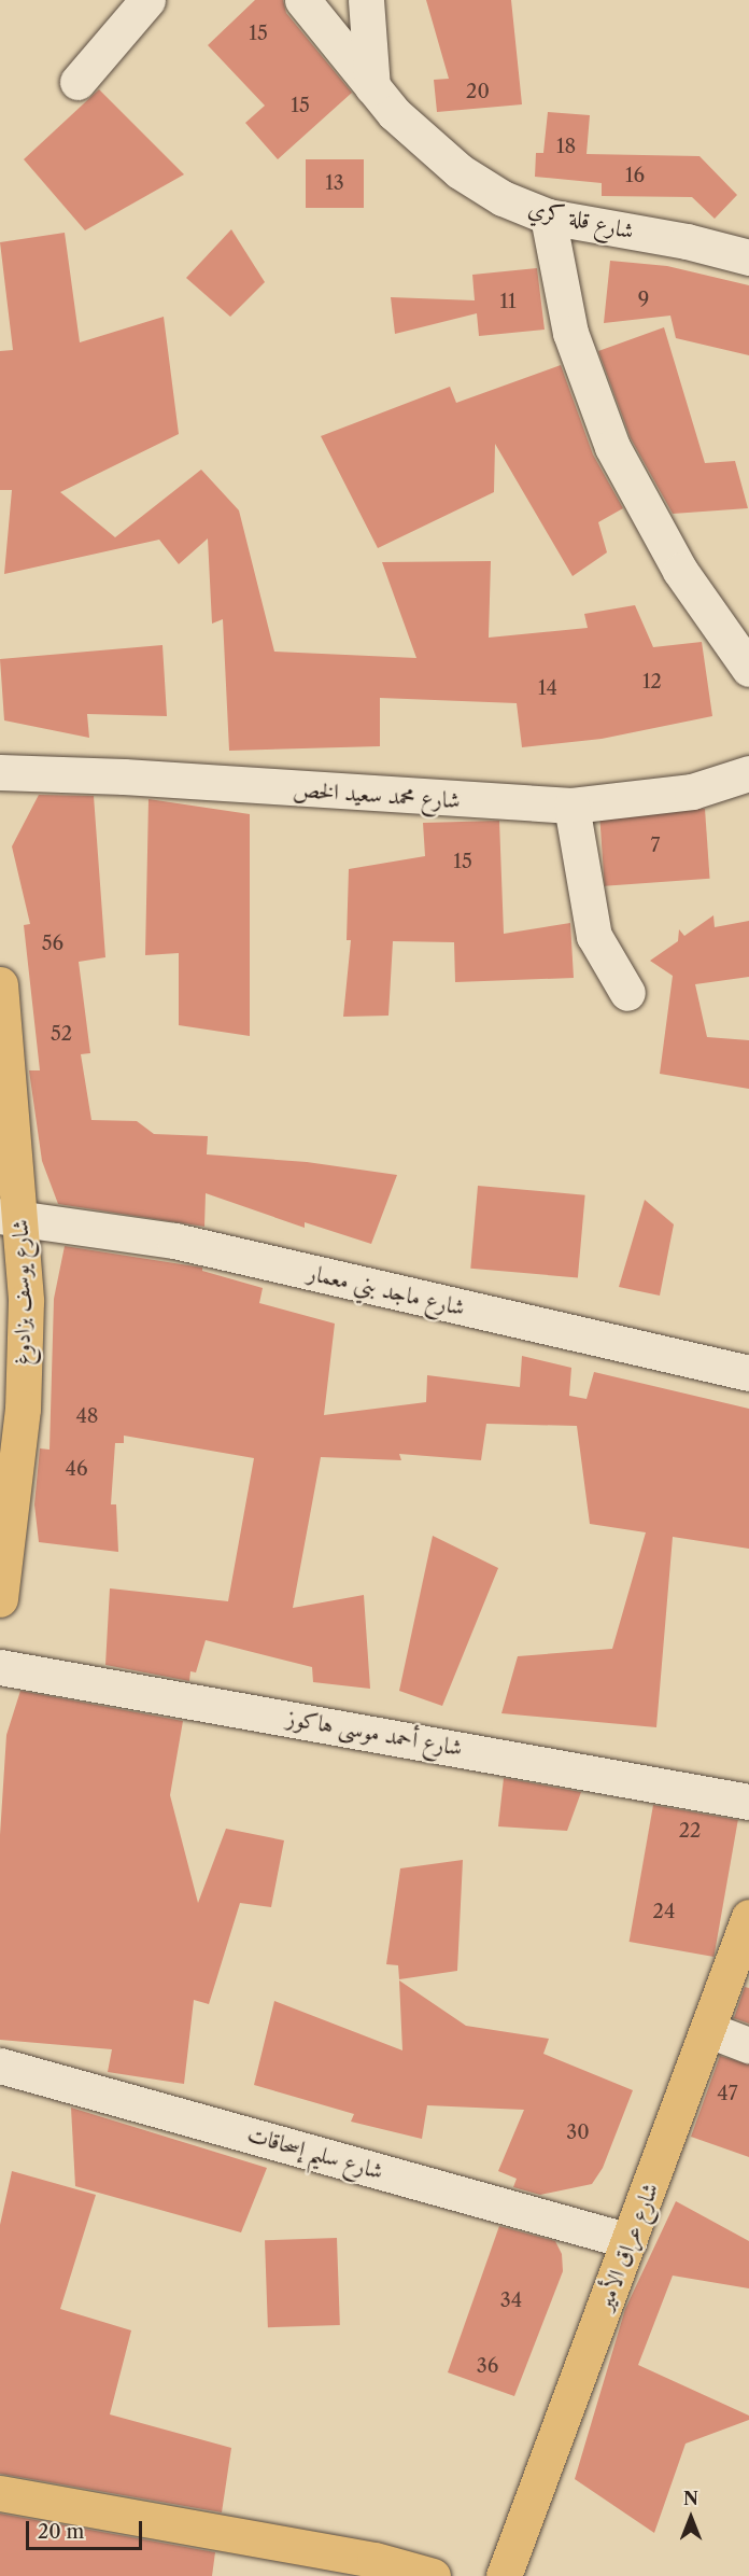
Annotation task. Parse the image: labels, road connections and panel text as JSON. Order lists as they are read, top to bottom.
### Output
{
  "streets": {
    "main road": ["شارع يوسف بزادوغ", "شارع عراق الأمير"],
    "street": [
      "شارع قلة كري",
      "شارع محمد سعيد الخص",
      "شارع ماجد بني معمار",
      "شارع أحمد موسى هاكوز",
      "شارع سليم إسحاقات"
    ]
  },
  "crossings": [
    ["شارع ماجد بني معمار", "شارع يوسف بزادوغ"],
    ["شارع سليم إسحاقات", "شارع عراق الأمير"]
  ],
  "house_numbers": [
    "15",
    "20",
    "15",
    "18",
    "16",
    "13",
    "9",
    "11",
    "12",
    "14",
    "7",
    "15",
    "56",
    "52",
    "48",
    "46",
    "22",
    "24",
    "47",
    "30",
    "34",
    "36"
  ],
  "scale_bar": "20 m",
  "north": "top"
}
